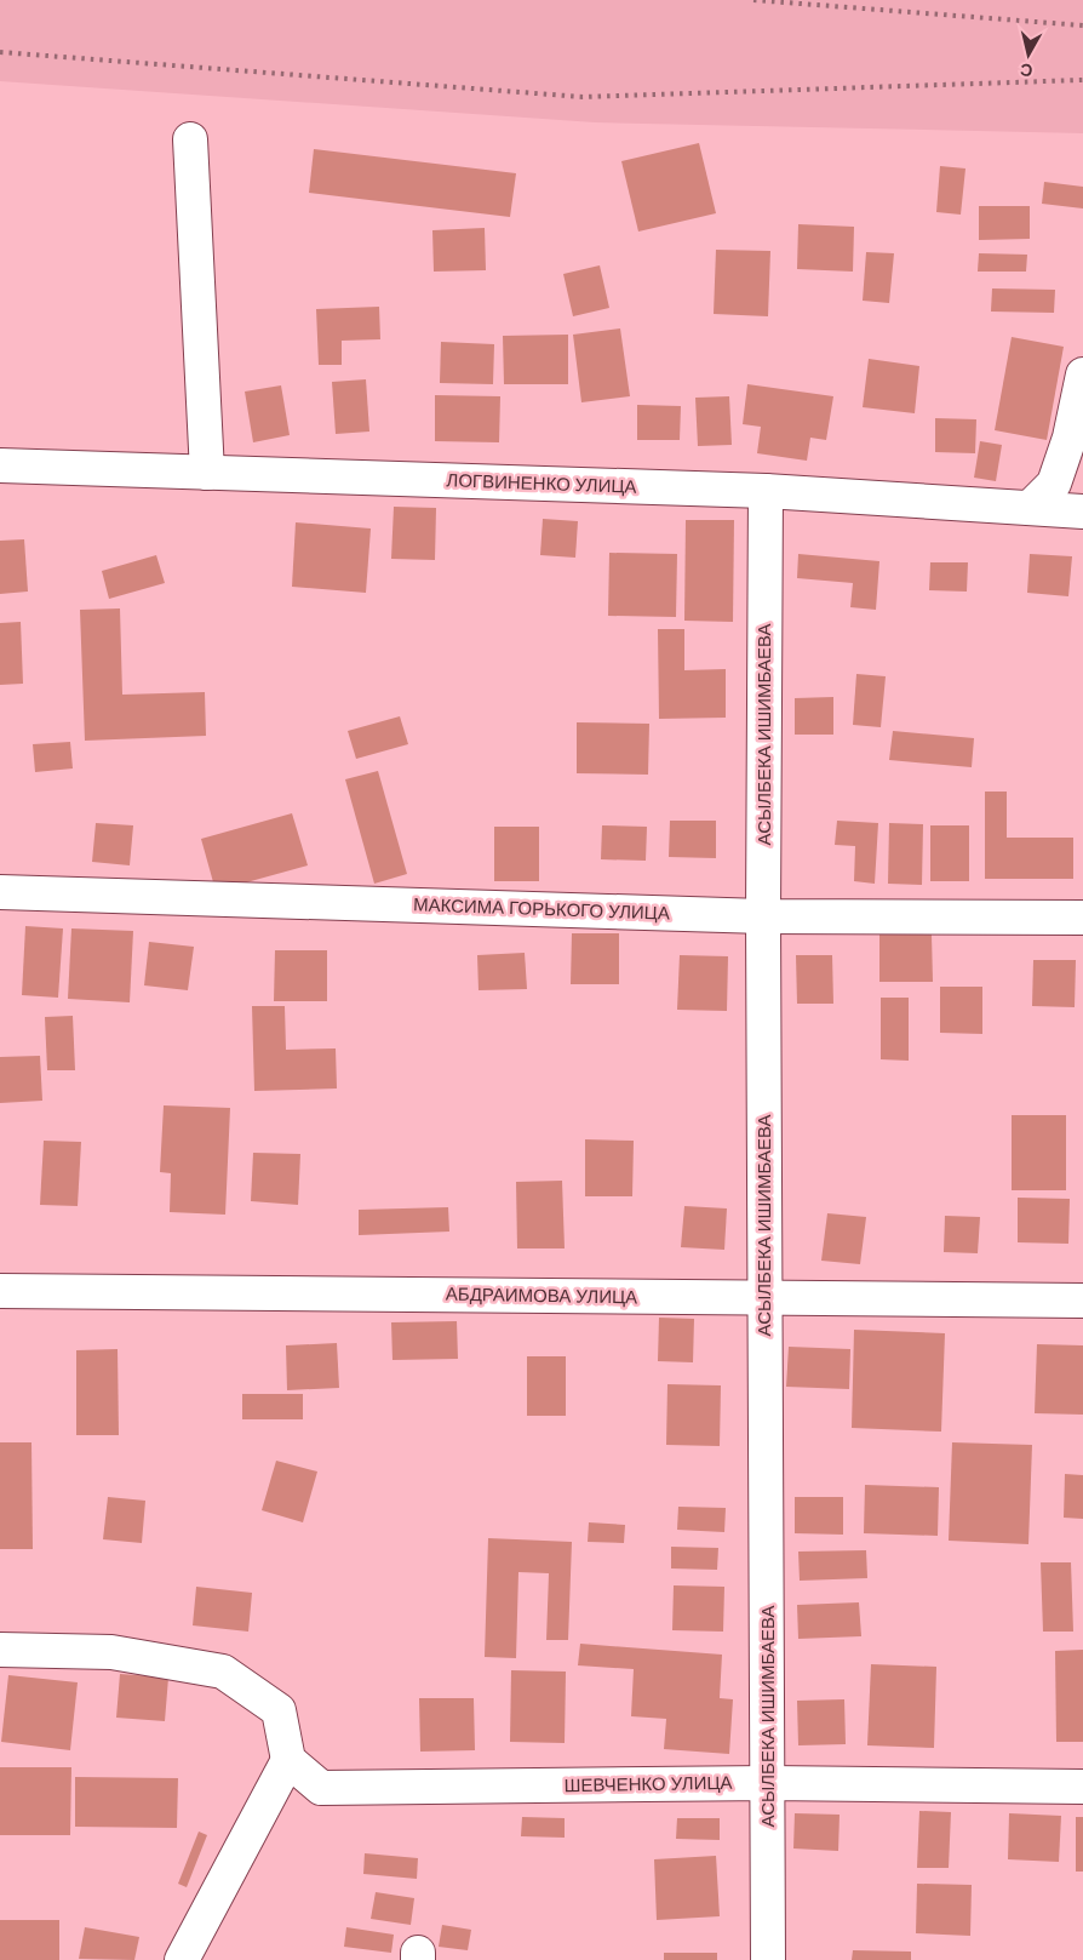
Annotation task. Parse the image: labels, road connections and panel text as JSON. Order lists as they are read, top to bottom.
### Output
{
  "streets": {
    "street": [
      "ЛОГВИНЕНКО УЛИЦА",
      "АСЫЛБЕКА ИШИМБАЕВА",
      "МАКСИМА ГОРЬКОГО УЛИЦА",
      "АБДРАИМОВА УЛИЦА",
      "ШЕВЧЕНКО УЛИЦА"
    ]
  },
  "crossings": [
    ["ЛОГВИНЕНКО УЛИЦА", "АСЫЛБЕКА ИШИМБАЕВА"],
    ["АСЫЛБЕКА ИШИМБАЕВА", "МАКСИМА ГОРЬКОГО УЛИЦА"],
    ["АСЫЛБЕКА ИШИМБАЕВА", "АБДРАИМОВА УЛИЦА"],
    ["АСЫЛБЕКА ИШИМБАЕВА", "ШЕВЧЕНКО УЛИЦА"]
  ],
  "north": "bottom"
}
